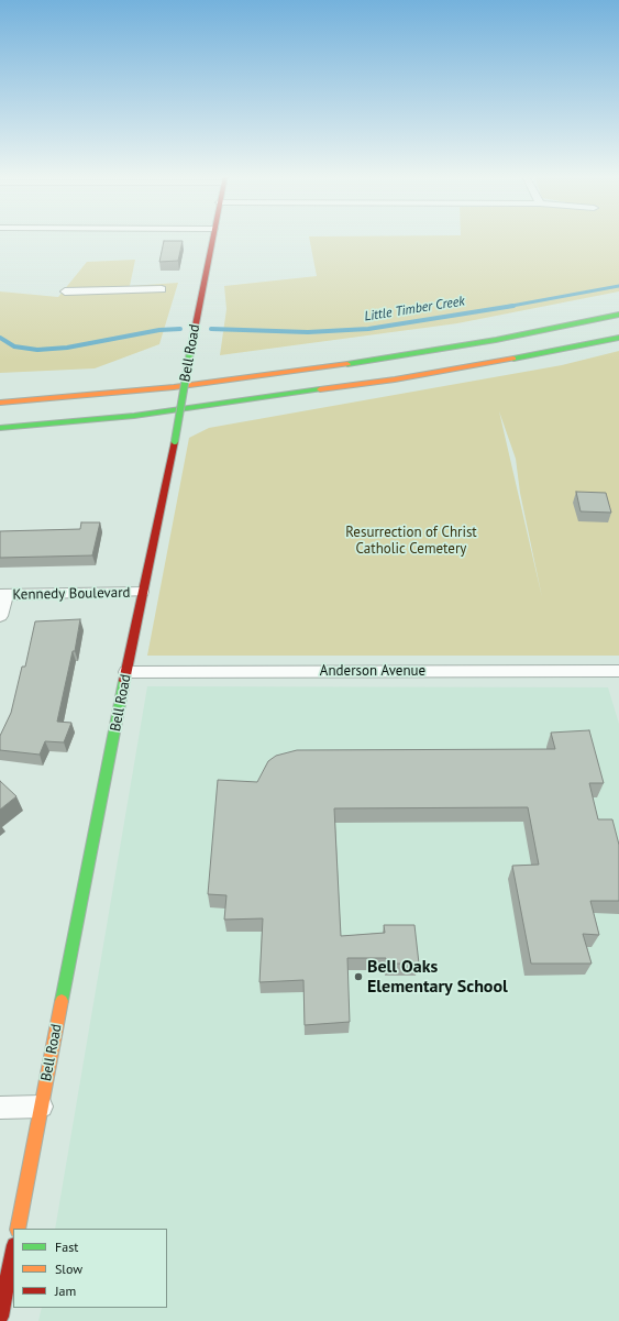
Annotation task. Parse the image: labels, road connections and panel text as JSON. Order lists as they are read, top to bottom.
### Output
{
  "streets": {
    "main road": ["Bell Road"],
    "street": ["Kennedy Boulevard", "Anderson Avenue"]
  },
  "crossings": [
    ["Bell Road", "Kennedy Boulevard"],
    ["Bell Road", "Anderson Avenue"]
  ],
  "water": ["Little Timber Creek"],
  "parks": ["Resurrection of Christ Catholic Cemetery"],
  "places": ["Bell Oaks Elementary School"],
  "legend": ["Fast", "Slow", "Jam"]
}
